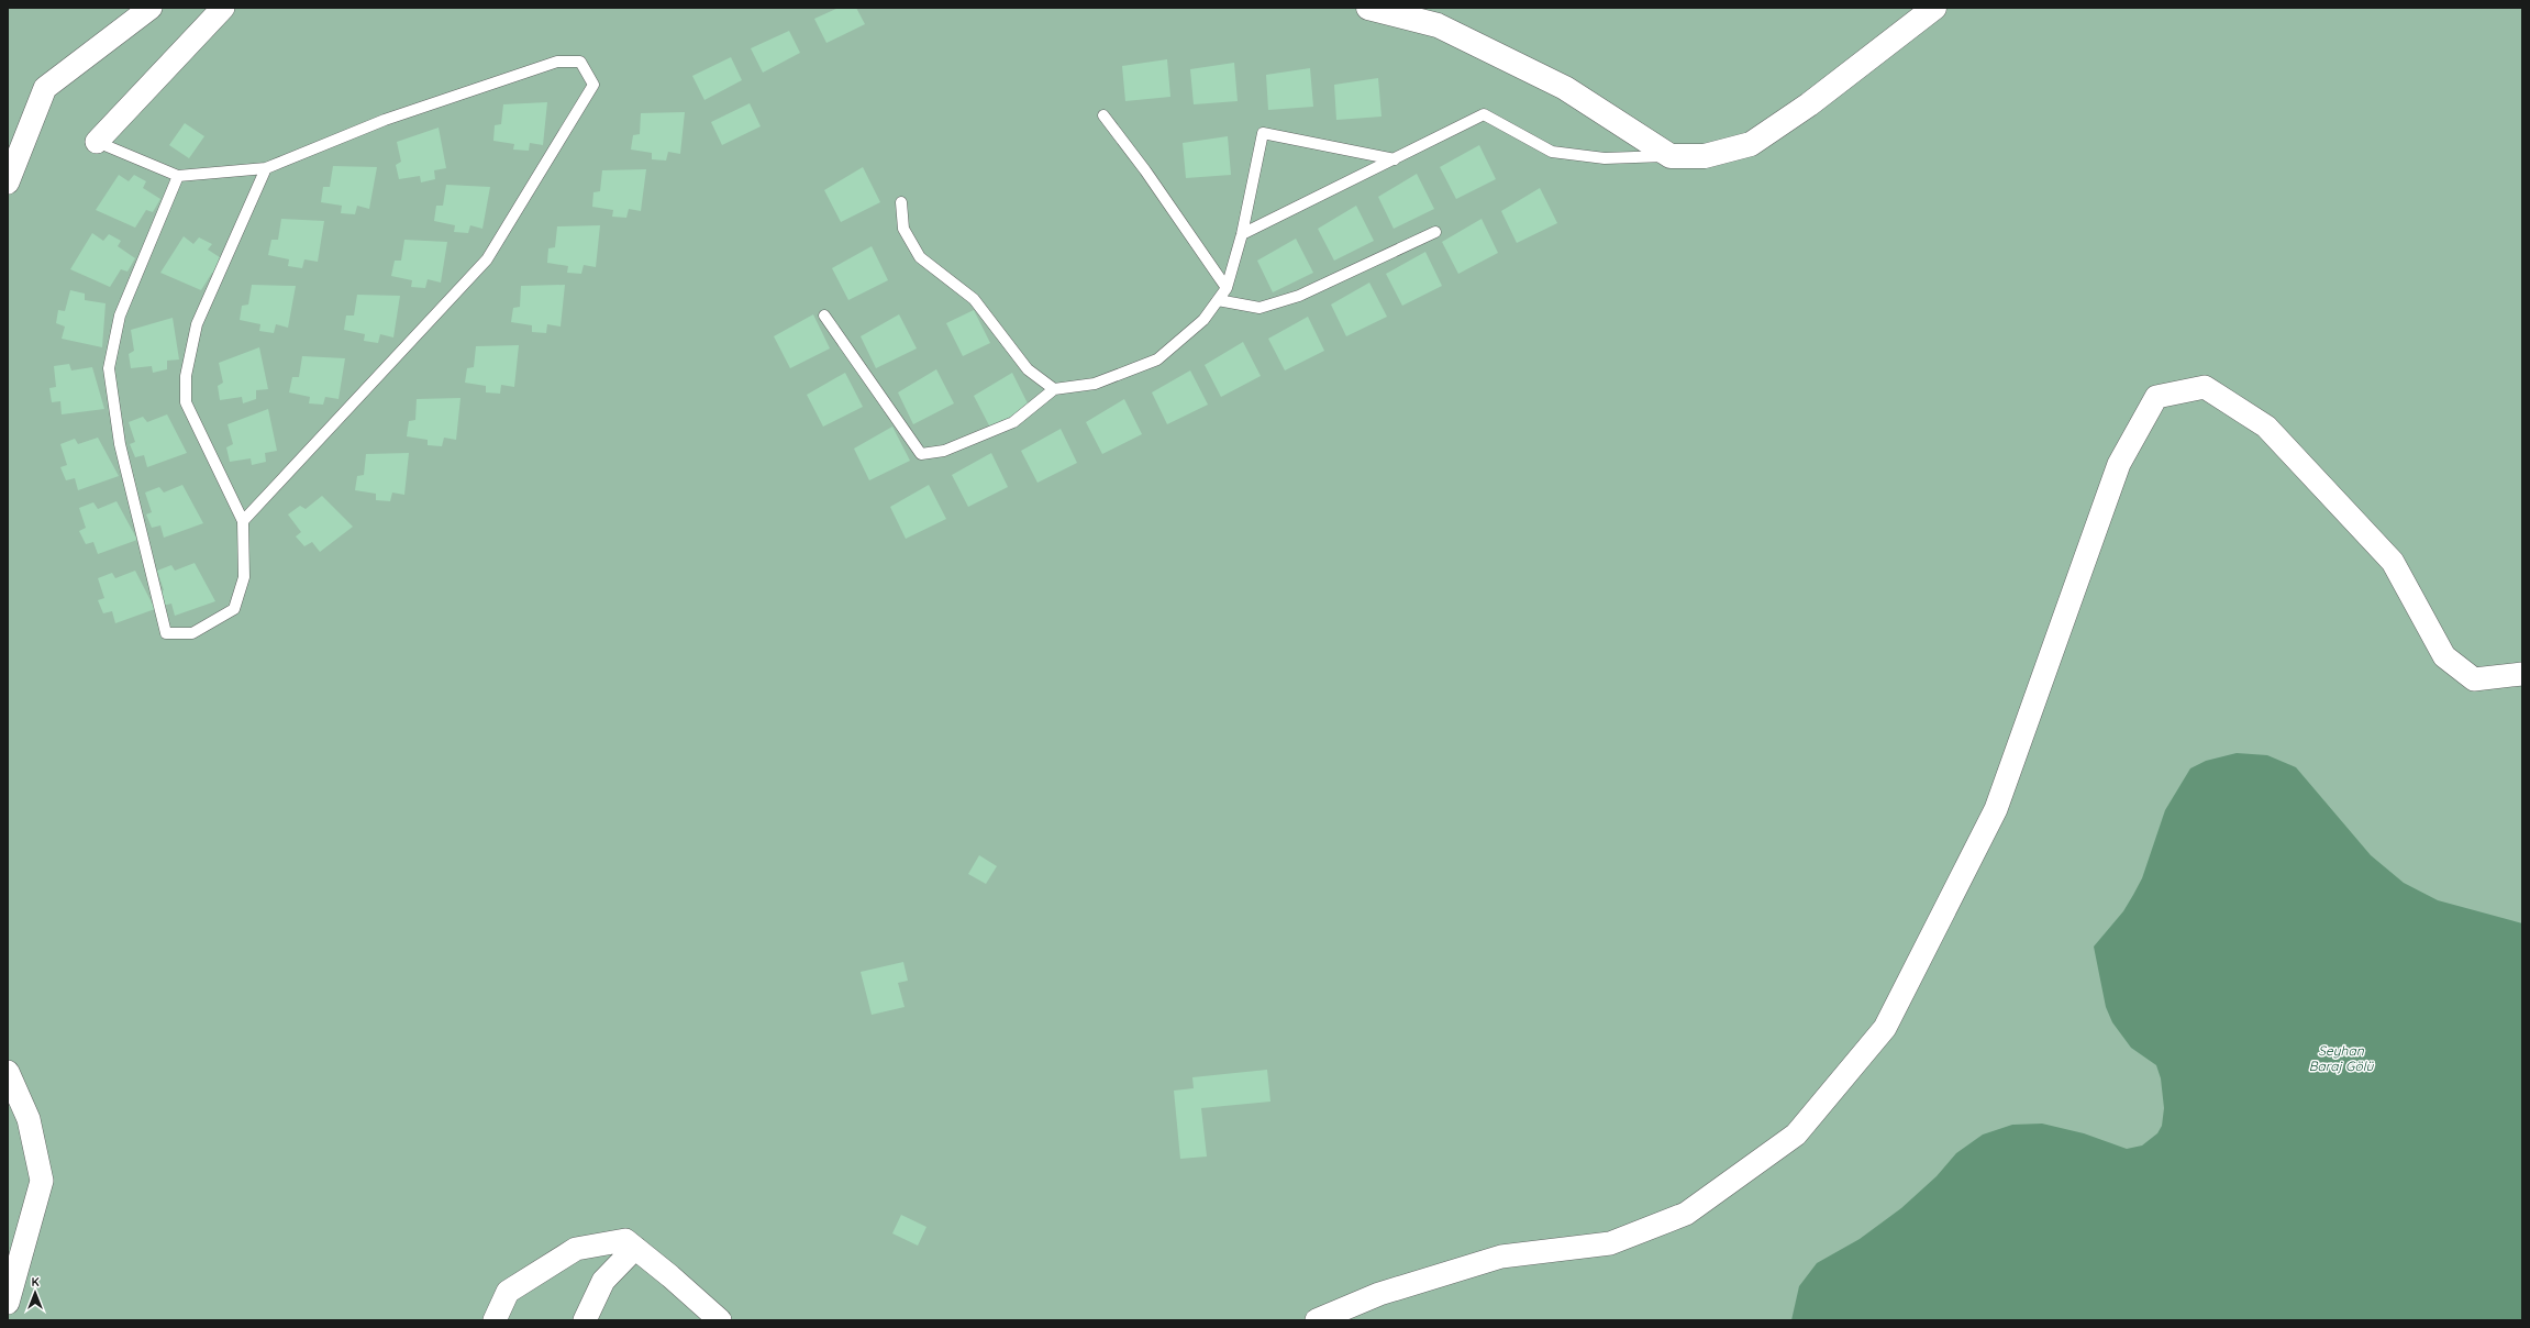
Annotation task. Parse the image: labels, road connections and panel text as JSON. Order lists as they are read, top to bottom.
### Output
{
  "water": ["Seyhan Baraj Gölü"],
  "north": "top"
}
